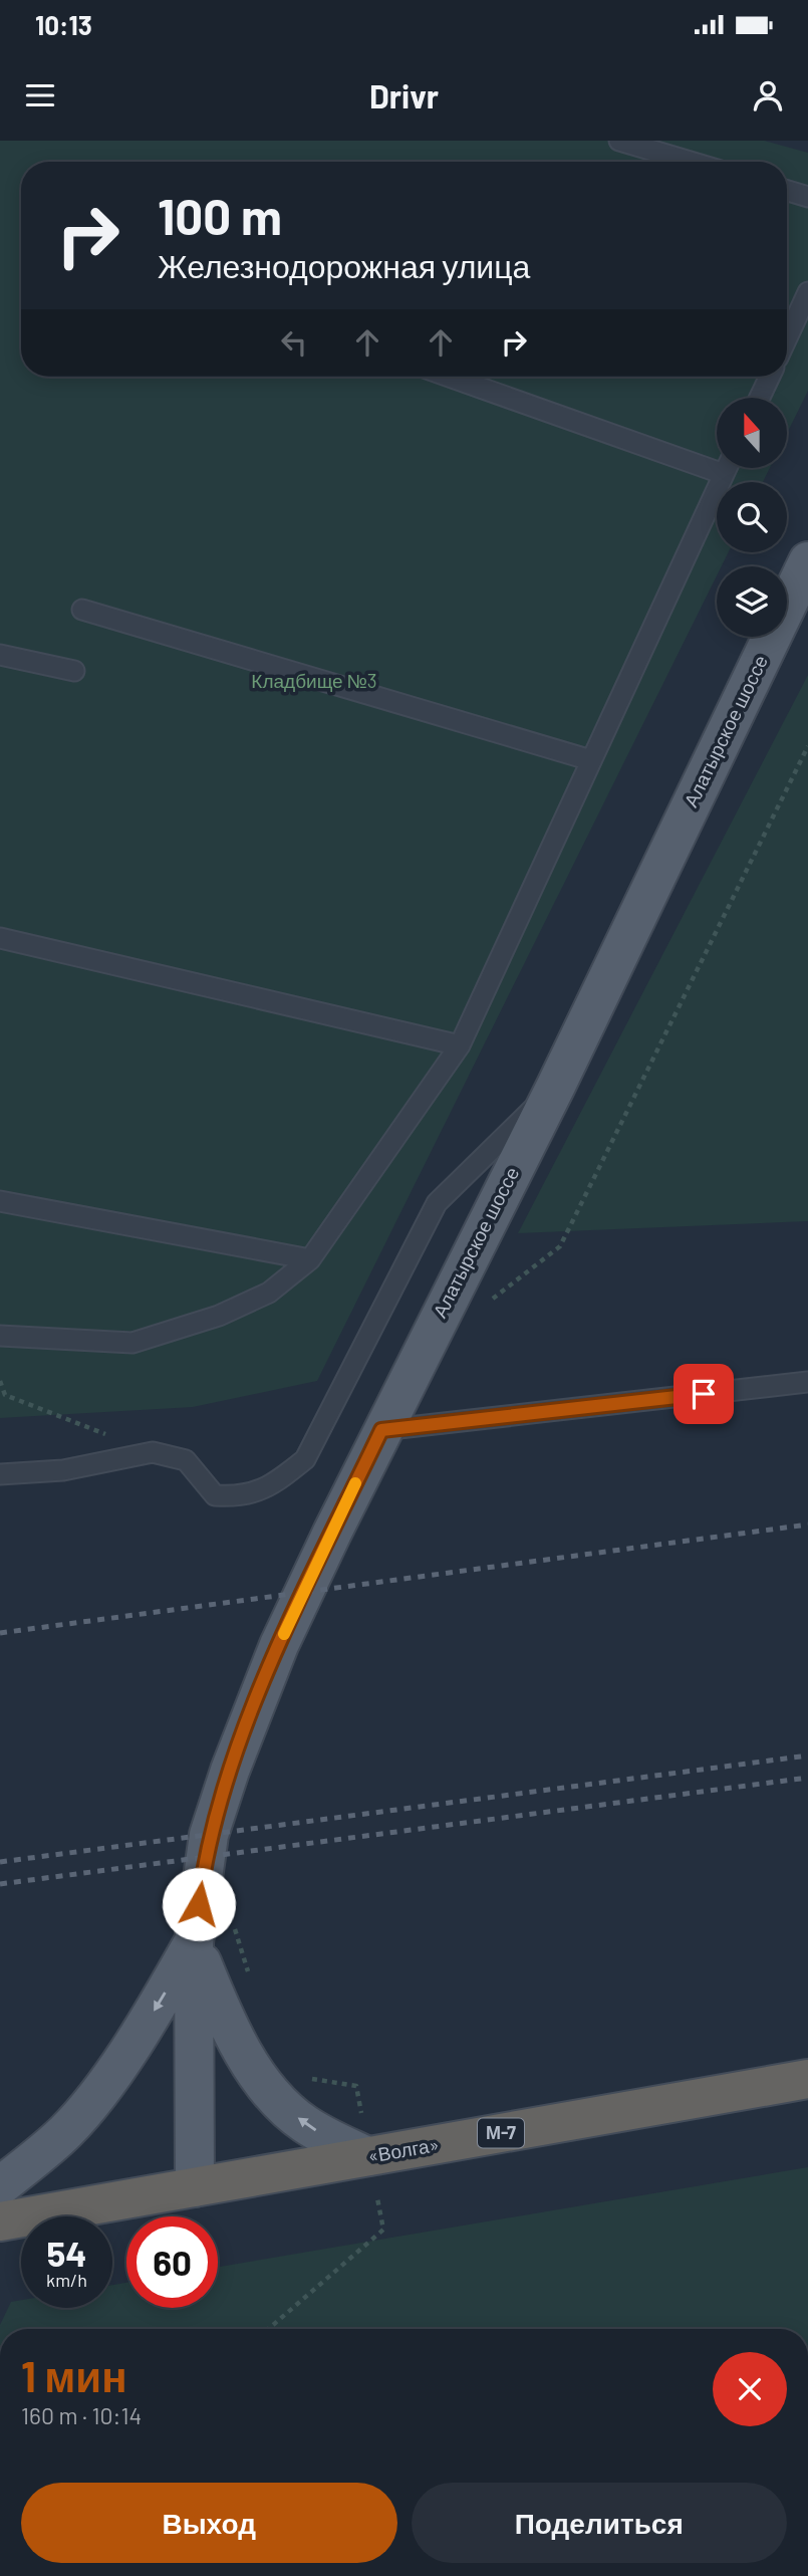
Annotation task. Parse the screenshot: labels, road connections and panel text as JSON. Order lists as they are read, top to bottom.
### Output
{
  "streets": {
    "highway": ["М-7", "«Волга»"],
    "main road": ["Алатырское шоссе"]
  },
  "parks": ["Кладбище №3"],
  "north": "top",
  "page": {
    "status": "10:13",
    "header": "Drivr",
    "turn": ["100 m", "Железнодорожная улица"],
    "speed": "54 km/h",
    "limit": "60",
    "heading": ["1 мин", "160 m · 10:14"],
    "buttons": ["Выход", "Поделиться"]
  }
}
